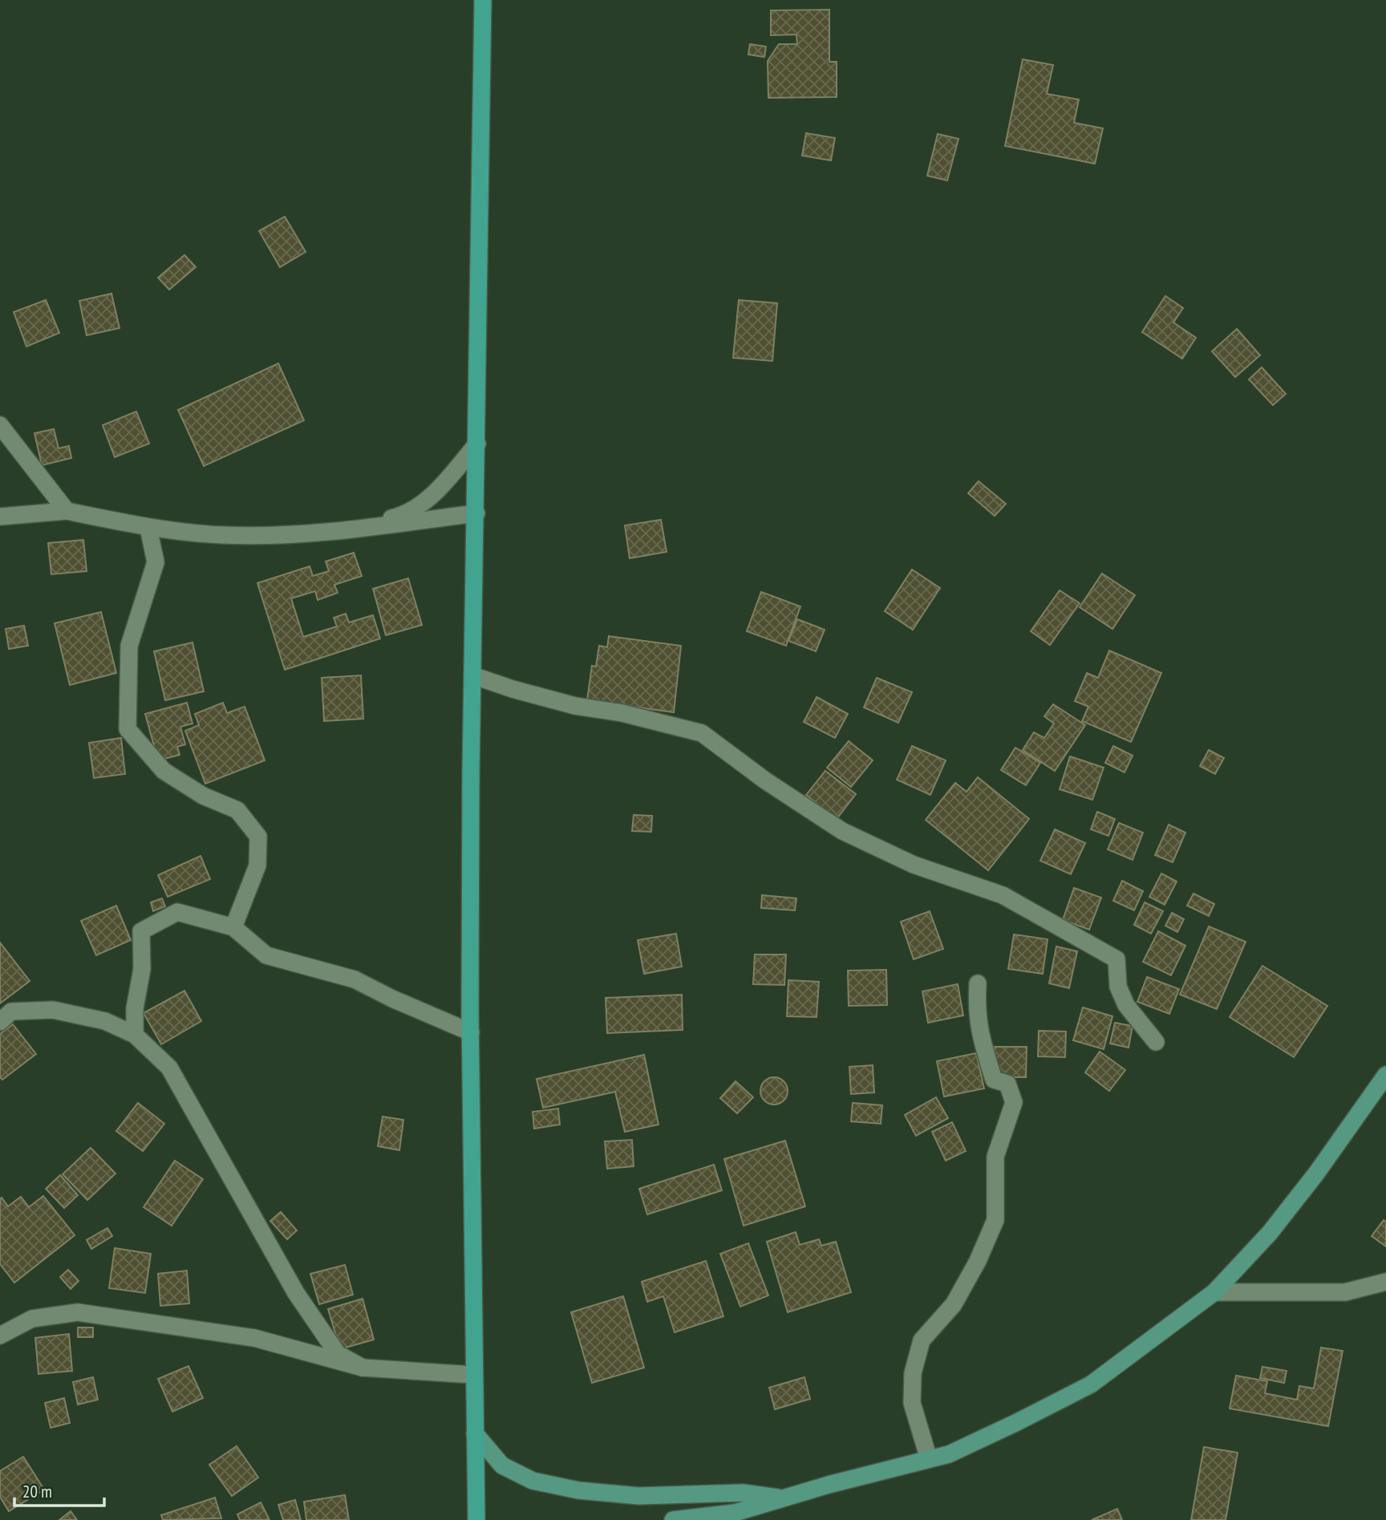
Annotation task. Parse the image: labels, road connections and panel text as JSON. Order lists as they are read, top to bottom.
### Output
{
  "scale_bar": "20 m"
}
